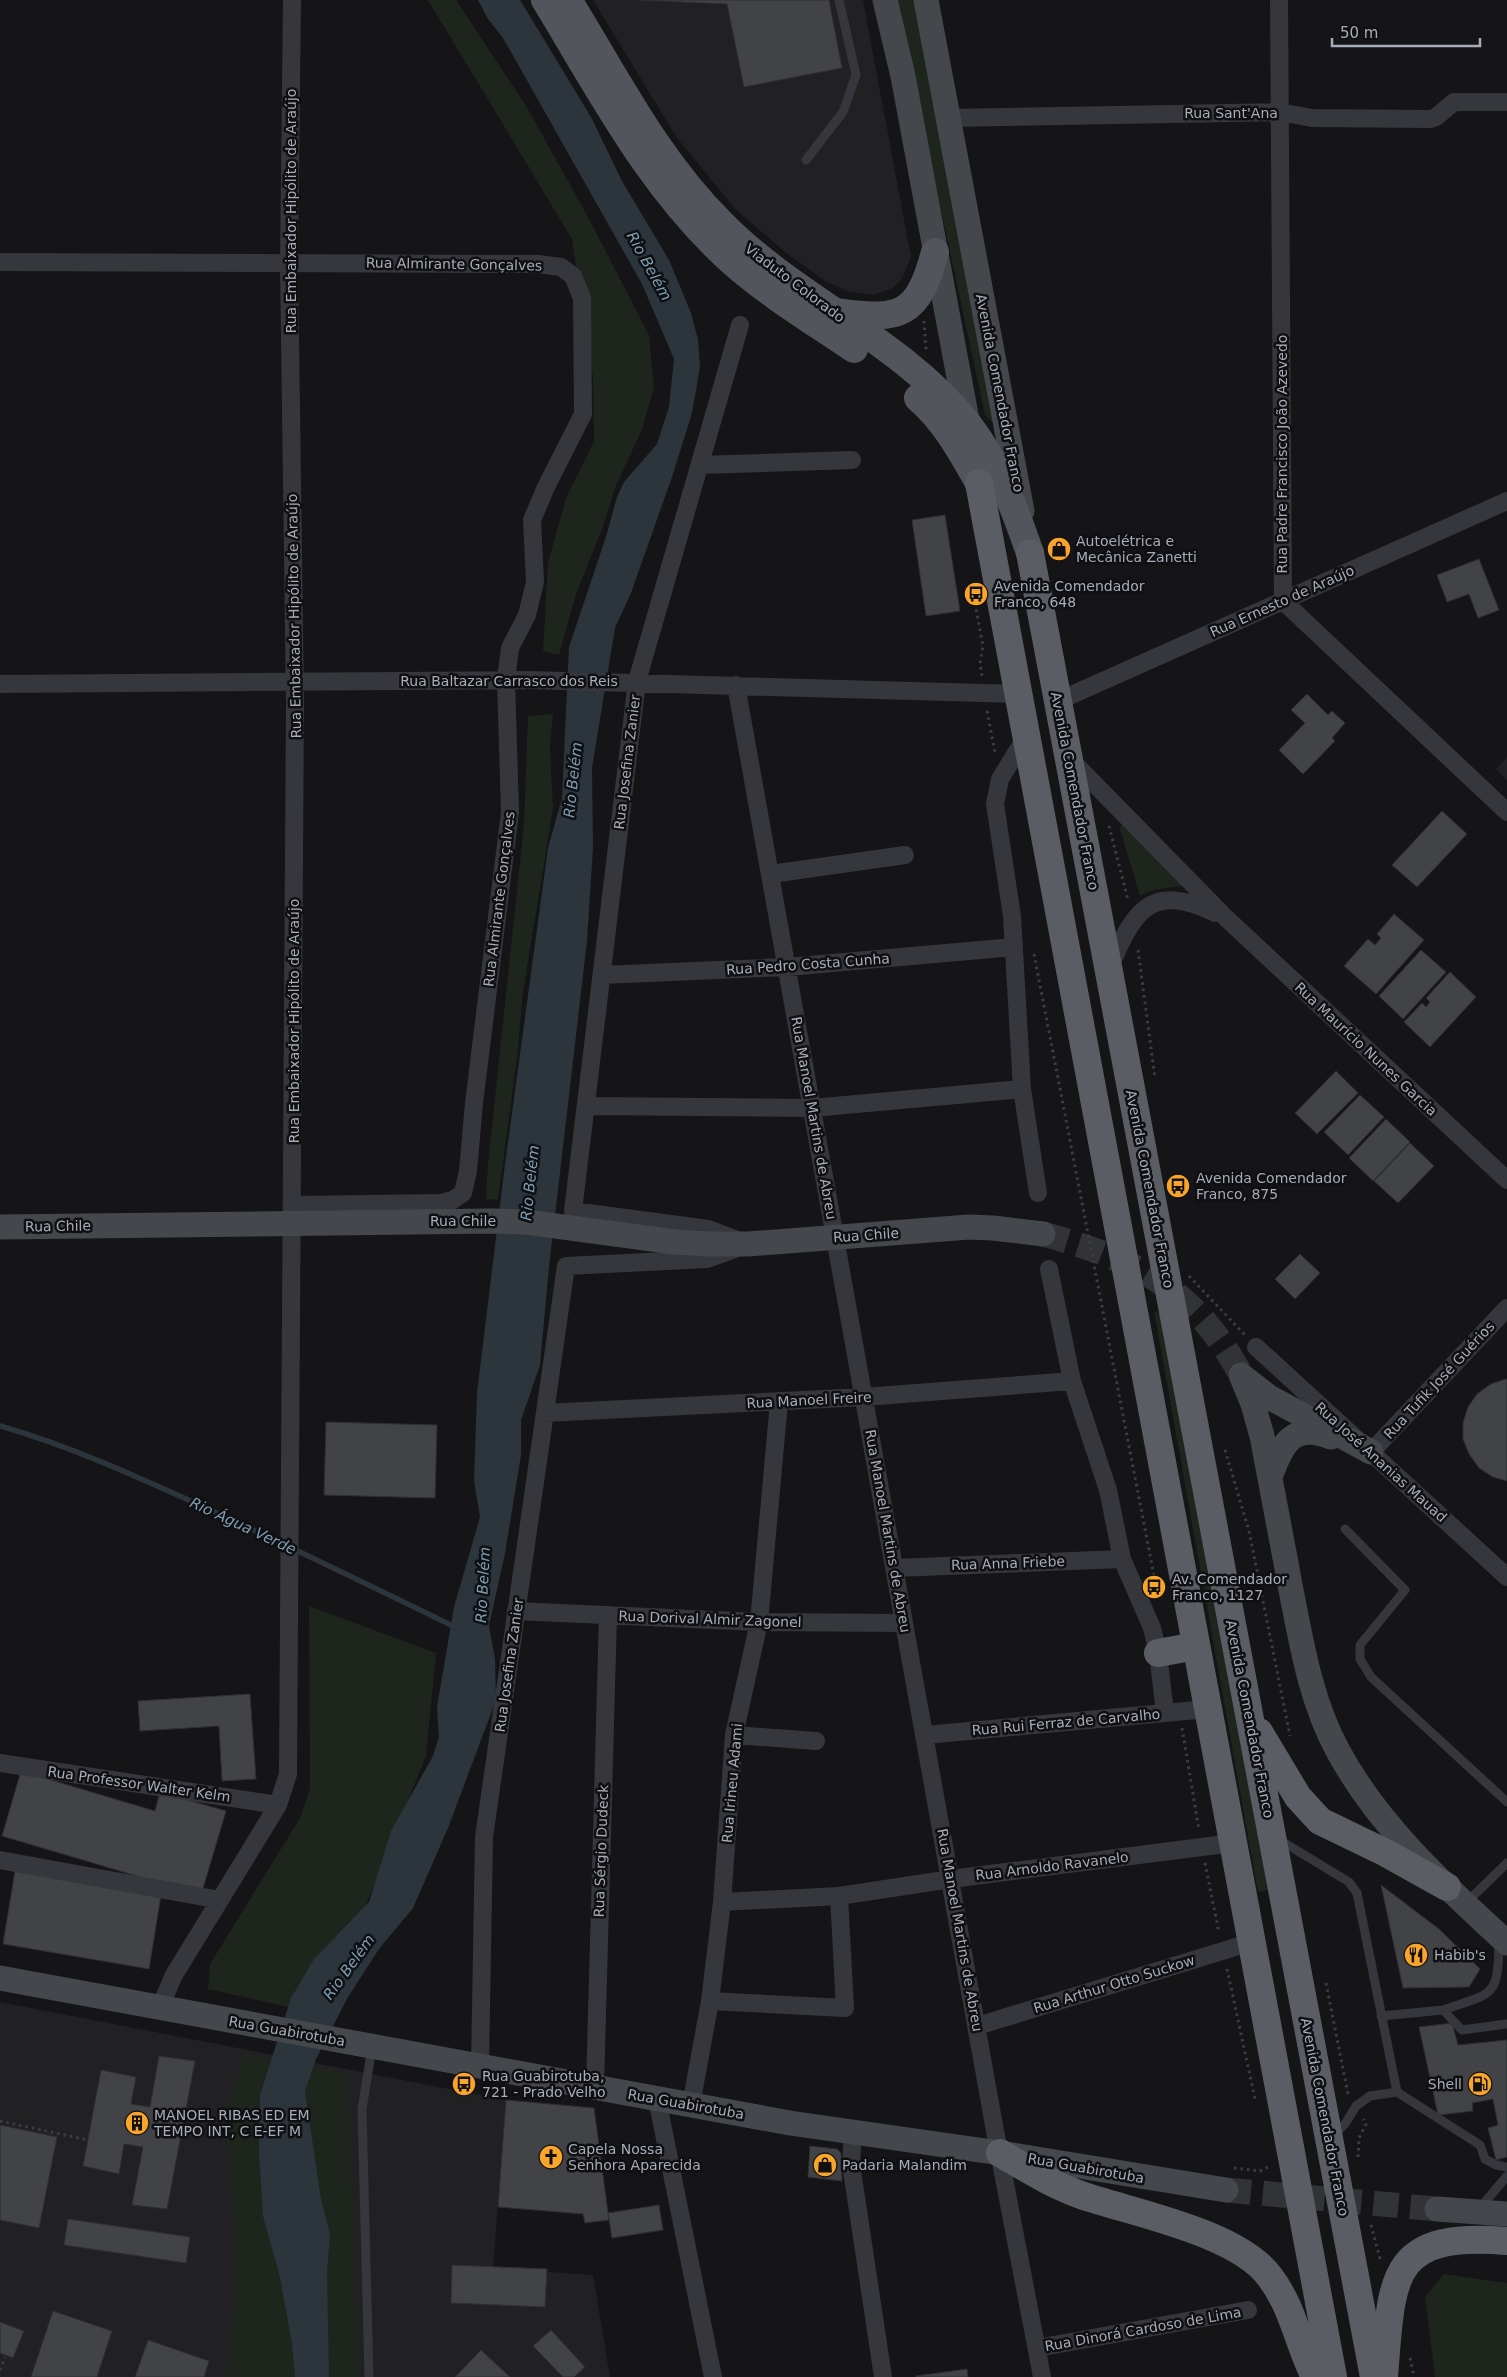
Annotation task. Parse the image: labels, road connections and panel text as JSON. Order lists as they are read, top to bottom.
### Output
{
  "streets": {
    "highway": ["Avenida Comendador Franco"],
    "main road": ["Viaduto Colorado", "Rua Chile", "Rua Guabirotuba"],
    "street": [
      "Rua Sant'Ana",
      "Rua Embaixador Hipólito de Araújo",
      "Rua Almirante Gonçalves",
      "Rua Padre Francisco João Azevedo",
      "Rua Ernesto de Araújo",
      "Rua Baltazar Carrasco dos Reis",
      "Rua Josefina Zanier",
      "Rua Pedro Costa Cunha",
      "Rua Maurício Nunes Garcia",
      "Rua Manoel Martins de Abreu",
      "Rua Tufik José Guérios",
      "Rua Manoel Freire",
      "Rua José Ananias Mauad",
      "Rua Anna Friebe",
      "Rua Dorival Almir Zagonel",
      "Rua Rui Ferraz de Carvalho",
      "Rua Irineu Adami",
      "Rua Professor Walter Kelm",
      "Rua Sérgio Dudeck",
      "Rua Arnoldo Ravanelo",
      "Rua Arthur Otto Suckow",
      "Rua Dinorá Cardoso de Lima"
    ]
  },
  "crossings": [
    ["Rua Sant'Ana", "Avenida Comendador Franco"],
    ["Rua Sant'Ana", "Rua Padre Francisco João Azevedo"],
    ["Rua Embaixador Hipólito de Araújo", "Rua Almirante Gonçalves"],
    ["Rua Embaixador Hipólito de Araújo", "Rua Baltazar Carrasco dos Reis"],
    ["Rua Embaixador Hipólito de Araújo", "Rua Chile"],
    ["Rua Embaixador Hipólito de Araújo", "Rua Professor Walter Kelm"],
    ["Rua Embaixador Hipólito de Araújo", "Rua Guabirotuba"],
    ["Rua Almirante Gonçalves", "Rua Baltazar Carrasco dos Reis"],
    ["Rua Almirante Gonçalves", "Rua Chile"],
    ["Viaduto Colorado", "Avenida Comendador Franco"],
    ["Avenida Comendador Franco", "Rua Ernesto de Araújo"],
    ["Avenida Comendador Franco", "Rua Maurício Nunes Garcia"],
    ["Rua Padre Francisco João Azevedo", "Rua Ernesto de Araújo"],
    ["Rua Baltazar Carrasco dos Reis", "Rua Josefina Zanier"],
    ["Rua Baltazar Carrasco dos Reis", "Rua Manoel Martins de Abreu"],
    ["Rua Josefina Zanier", "Rua Pedro Costa Cunha"],
    ["Rua Josefina Zanier", "Rua Chile"],
    ["Rua Josefina Zanier", "Rua Manoel Freire"],
    ["Rua Josefina Zanier", "Rua Dorival Almir Zagonel"],
    ["Rua Josefina Zanier", "Rua Guabirotuba"],
    ["Rua Pedro Costa Cunha", "Rua Manoel Martins de Abreu"],
    ["Rua Manoel Martins de Abreu", "Rua Chile"],
    ["Rua Manoel Martins de Abreu", "Rua Manoel Freire"],
    ["Rua Manoel Martins de Abreu", "Rua Anna Friebe"],
    ["Rua Manoel Martins de Abreu", "Rua Dorival Almir Zagonel"],
    ["Rua Manoel Martins de Abreu", "Rua Rui Ferraz de Carvalho"],
    ["Rua Manoel Martins de Abreu", "Rua Arnoldo Ravanelo"],
    ["Rua Manoel Martins de Abreu", "Rua Arthur Otto Suckow"],
    ["Rua Manoel Martins de Abreu", "Rua Guabirotuba"],
    ["Rua Manoel Martins de Abreu", "Rua Dinorá Cardoso de Lima"],
    ["Rua Tufik José Guérios", "Rua José Ananias Mauad"],
    ["Rua Manoel Freire", "Rua Irineu Adami"],
    ["Rua Dorival Almir Zagonel", "Rua Irineu Adami"],
    ["Rua Dorival Almir Zagonel", "Rua Sérgio Dudeck"],
    ["Rua Irineu Adami", "Rua Arnoldo Ravanelo"],
    ["Rua Irineu Adami", "Rua Guabirotuba"],
    ["Rua Sérgio Dudeck", "Rua Guabirotuba"]
  ],
  "water": ["Rio Belém", "Rio Água Verde"],
  "places": {
    "shop": ["Autoelétrica e Mecânica Zanetti", "Padaria Malandim"],
    "bus stop": [
      "Avenida Comendador Franco, 648",
      "Avenida Comendador Franco, 875",
      "Av. Comendador Franco, 1127",
      "Rua Guabirotuba, 721 - Prado Velho"
    ],
    "restaurant": ["Habib's"],
    "fuel station": ["Shell"],
    "building": ["MANOEL RIBAS ED EM TEMPO INT, C E-EF M"],
    "church": ["Capela Nossa Senhora Aparecida"]
  },
  "scale_bar": "50 m"
}
